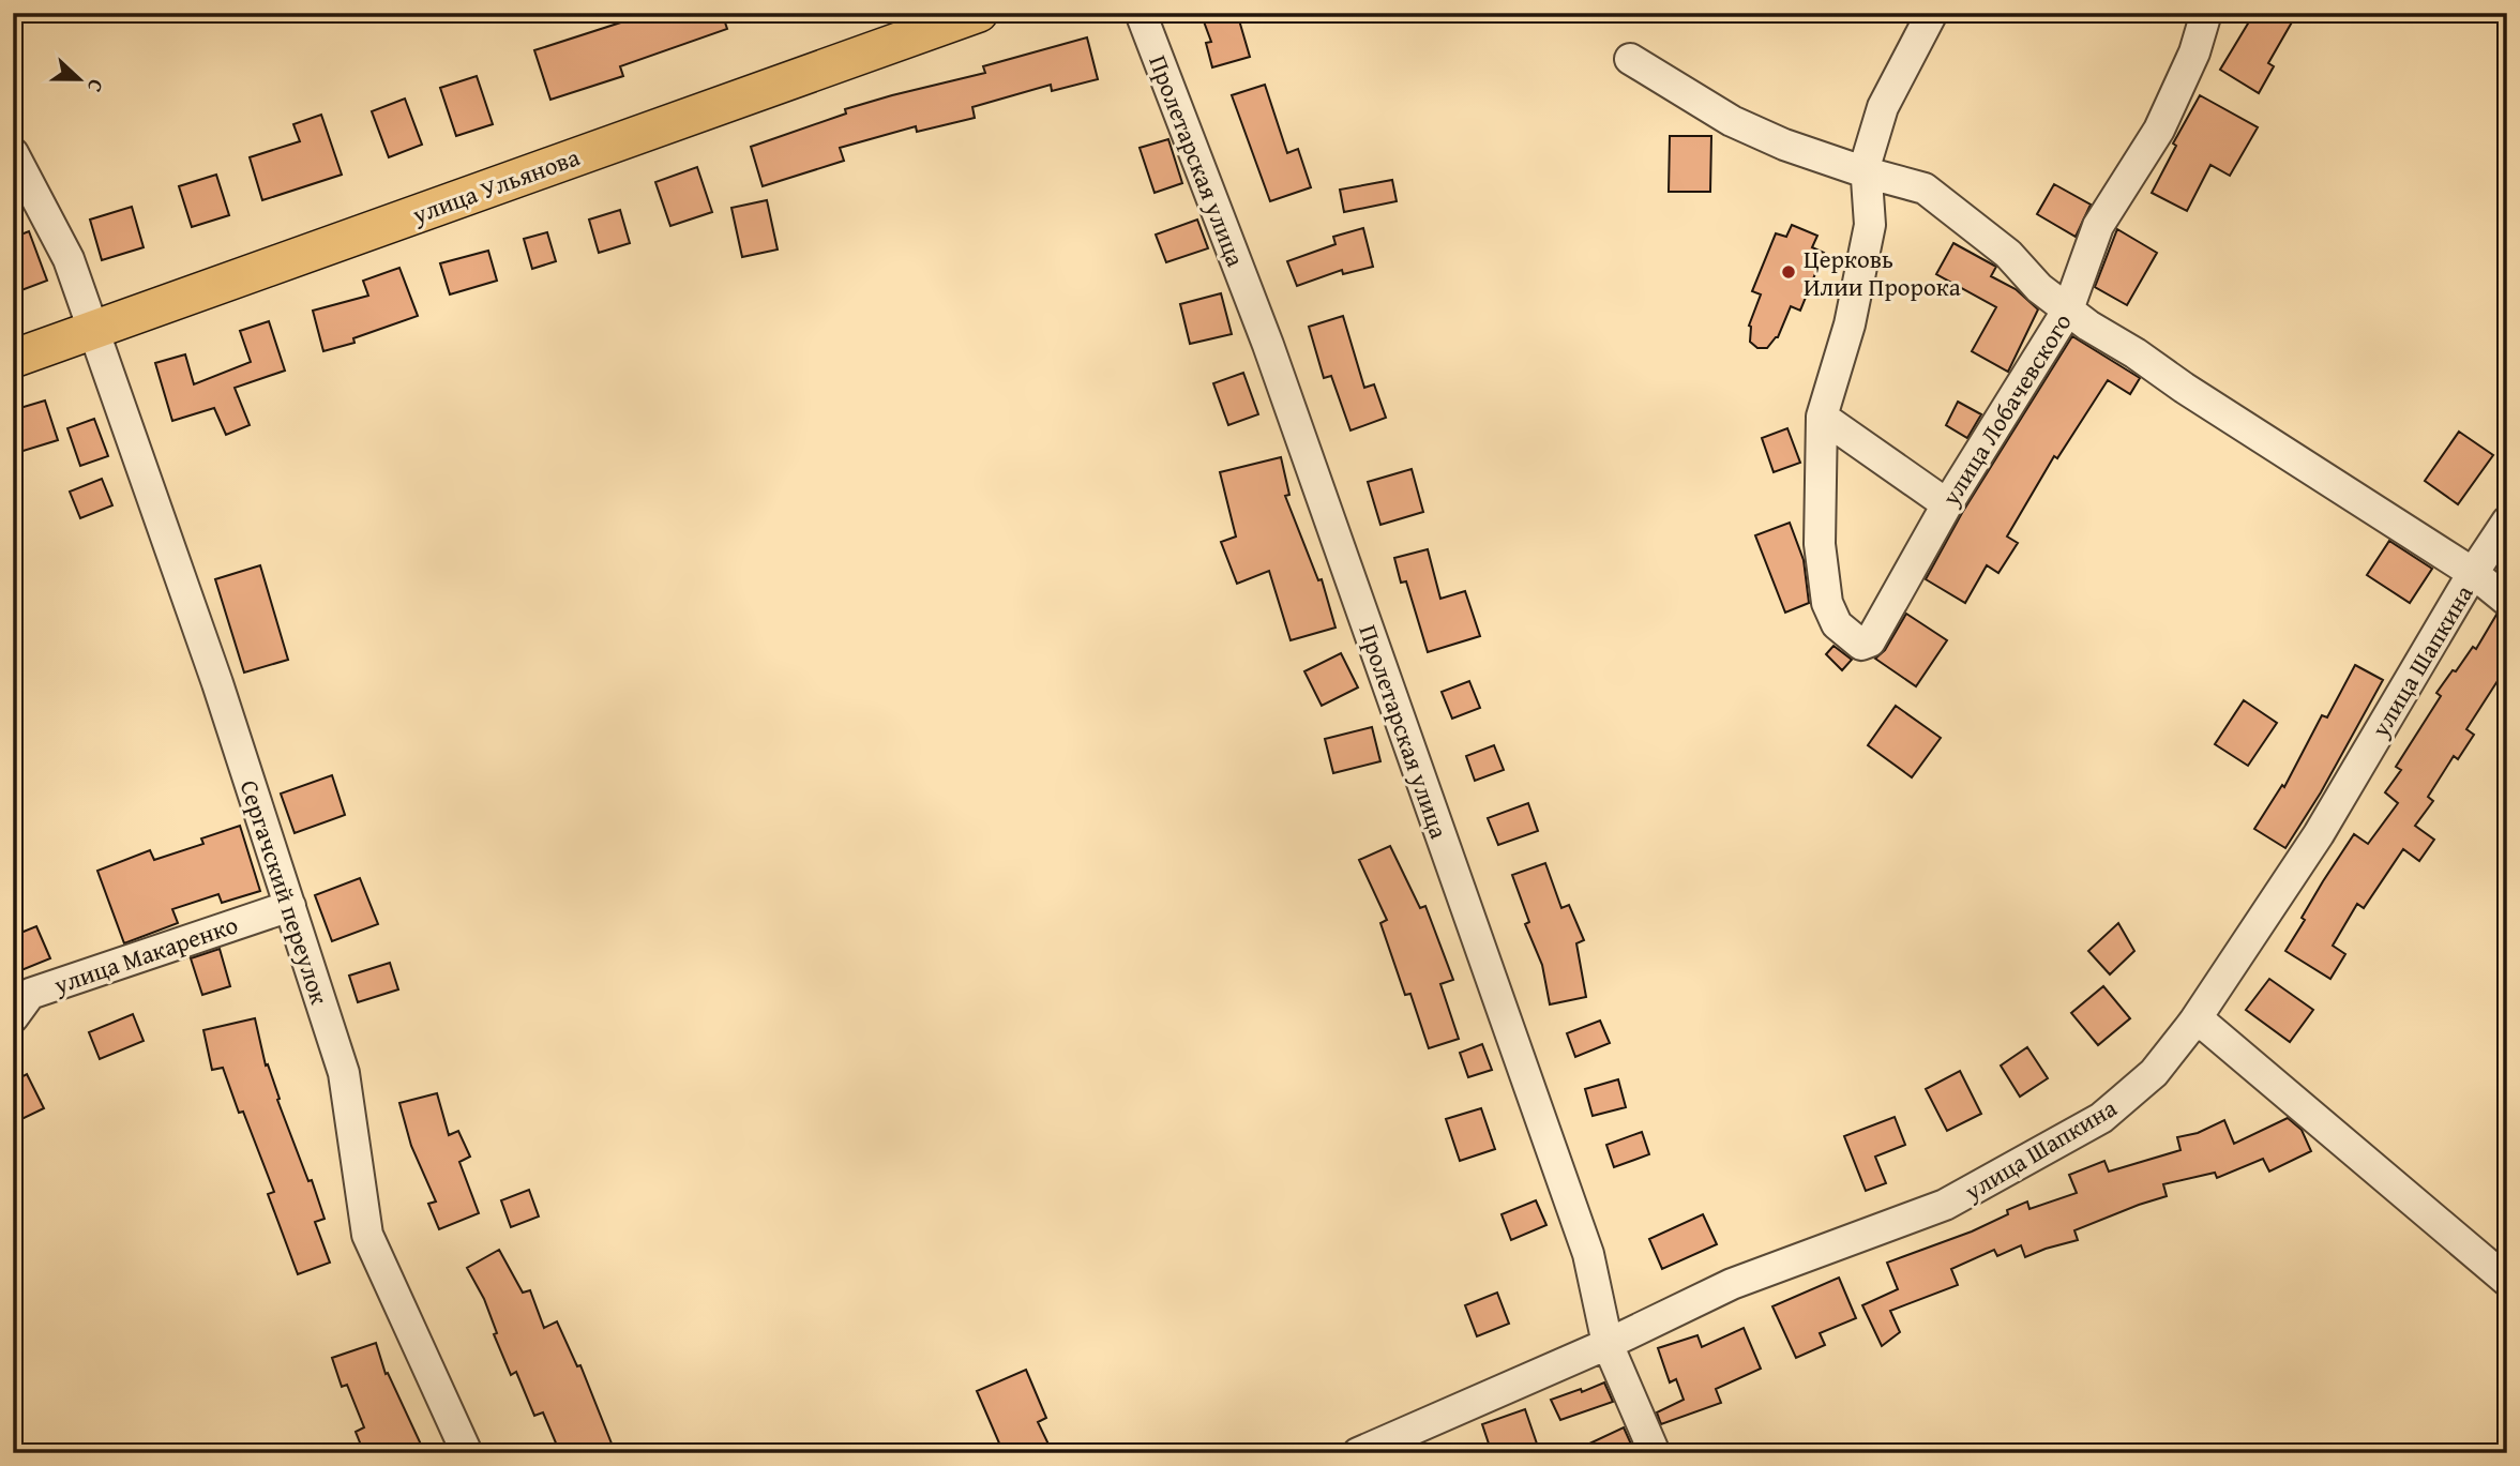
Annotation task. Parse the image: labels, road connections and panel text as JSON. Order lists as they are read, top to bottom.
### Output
{
  "streets": {
    "main road": ["улица Ульянова"],
    "street": [
      "Пролетарская улица",
      "улица Лобачевского",
      "улица Шапкина",
      "Сергачский переулок",
      "улица Макаренко"
    ]
  },
  "crossings": [
    ["Пролетарская улица", "улица Шапкина"],
    ["улица Ульянова", "Сергачский переулок"],
    ["Сергачский переулок", "улица Макаренко"]
  ],
  "places": ["Церковь Илии Пророка"],
  "north": "right"
}
